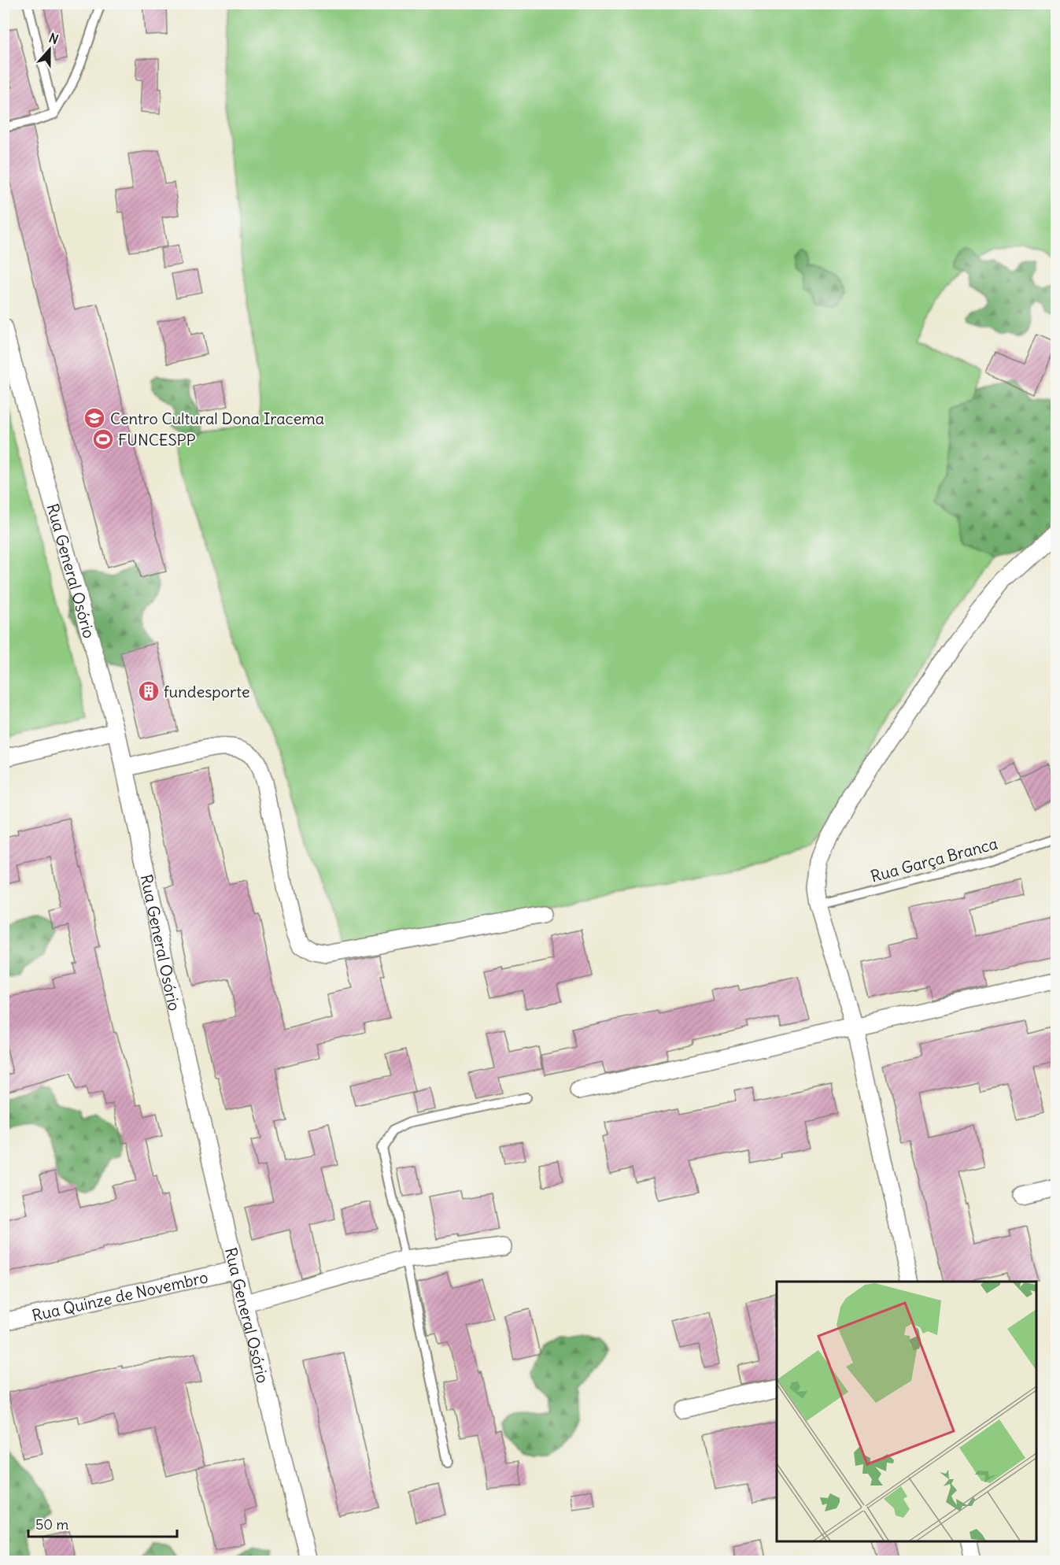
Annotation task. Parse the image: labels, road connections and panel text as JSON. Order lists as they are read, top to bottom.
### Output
{
  "streets": {
    "street": ["Rua General Osório", "Rua Quinze de Novembro"],
    "lane": ["Rua Garça Branca"]
  },
  "crossings": [
    ["Rua General Osório", "Rua Quinze de Novembro"]
  ],
  "places": {
    "school or university": ["Centro Cultural Dona Iracema"],
    "sports": ["FUNCESPP"],
    "building": ["fundesporte"]
  },
  "scale_bar": "50 m",
  "north": "top"
}
